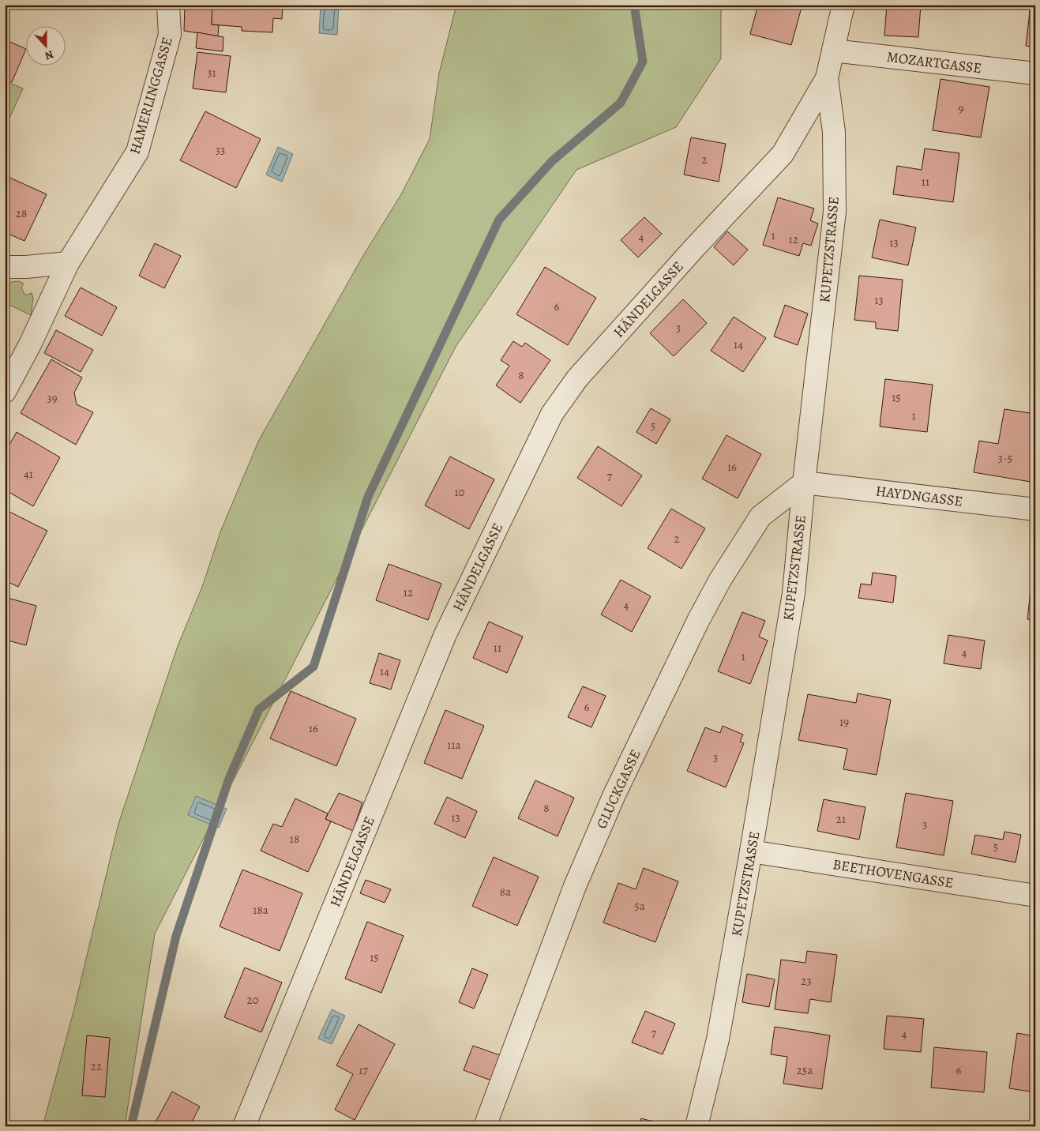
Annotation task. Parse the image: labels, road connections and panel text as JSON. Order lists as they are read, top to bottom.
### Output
{
  "streets": {
    "street": [
      "MOZARTGASSE",
      "HAMERLINGGASSE",
      "KUPETZSTRASSE",
      "HÄNDELGASSE",
      "HAYDNGASSE",
      "GLUCKGASSE",
      "BEETHOVENGASSE"
    ]
  },
  "crossings": [
    ["MOZARTGASSE", "KUPETZSTRASSE"],
    ["KUPETZSTRASSE", "HÄNDELGASSE"],
    ["KUPETZSTRASSE", "HAYDNGASSE"],
    ["KUPETZSTRASSE", "GLUCKGASSE"],
    ["KUPETZSTRASSE", "BEETHOVENGASSE"],
    ["HAYDNGASSE", "GLUCKGASSE"]
  ],
  "house_numbers": [
    "31",
    "9",
    "33",
    "2",
    "11",
    "28",
    "1",
    "4",
    "12",
    "13",
    "13",
    "6",
    "3",
    "14",
    "8",
    "15",
    "39",
    "1",
    "5",
    "3-5",
    "16",
    "41",
    "7",
    "10",
    "2",
    "12",
    "4",
    "11",
    "4",
    "1",
    "14",
    "6",
    "19",
    "16",
    "11a",
    "3",
    "8",
    "13",
    "21",
    "3",
    "18",
    "5",
    "8a",
    "5a",
    "18a",
    "15",
    "23",
    "20",
    "7",
    "4",
    "22",
    "17",
    "25a",
    "6"
  ],
  "north": "bottom"
}
